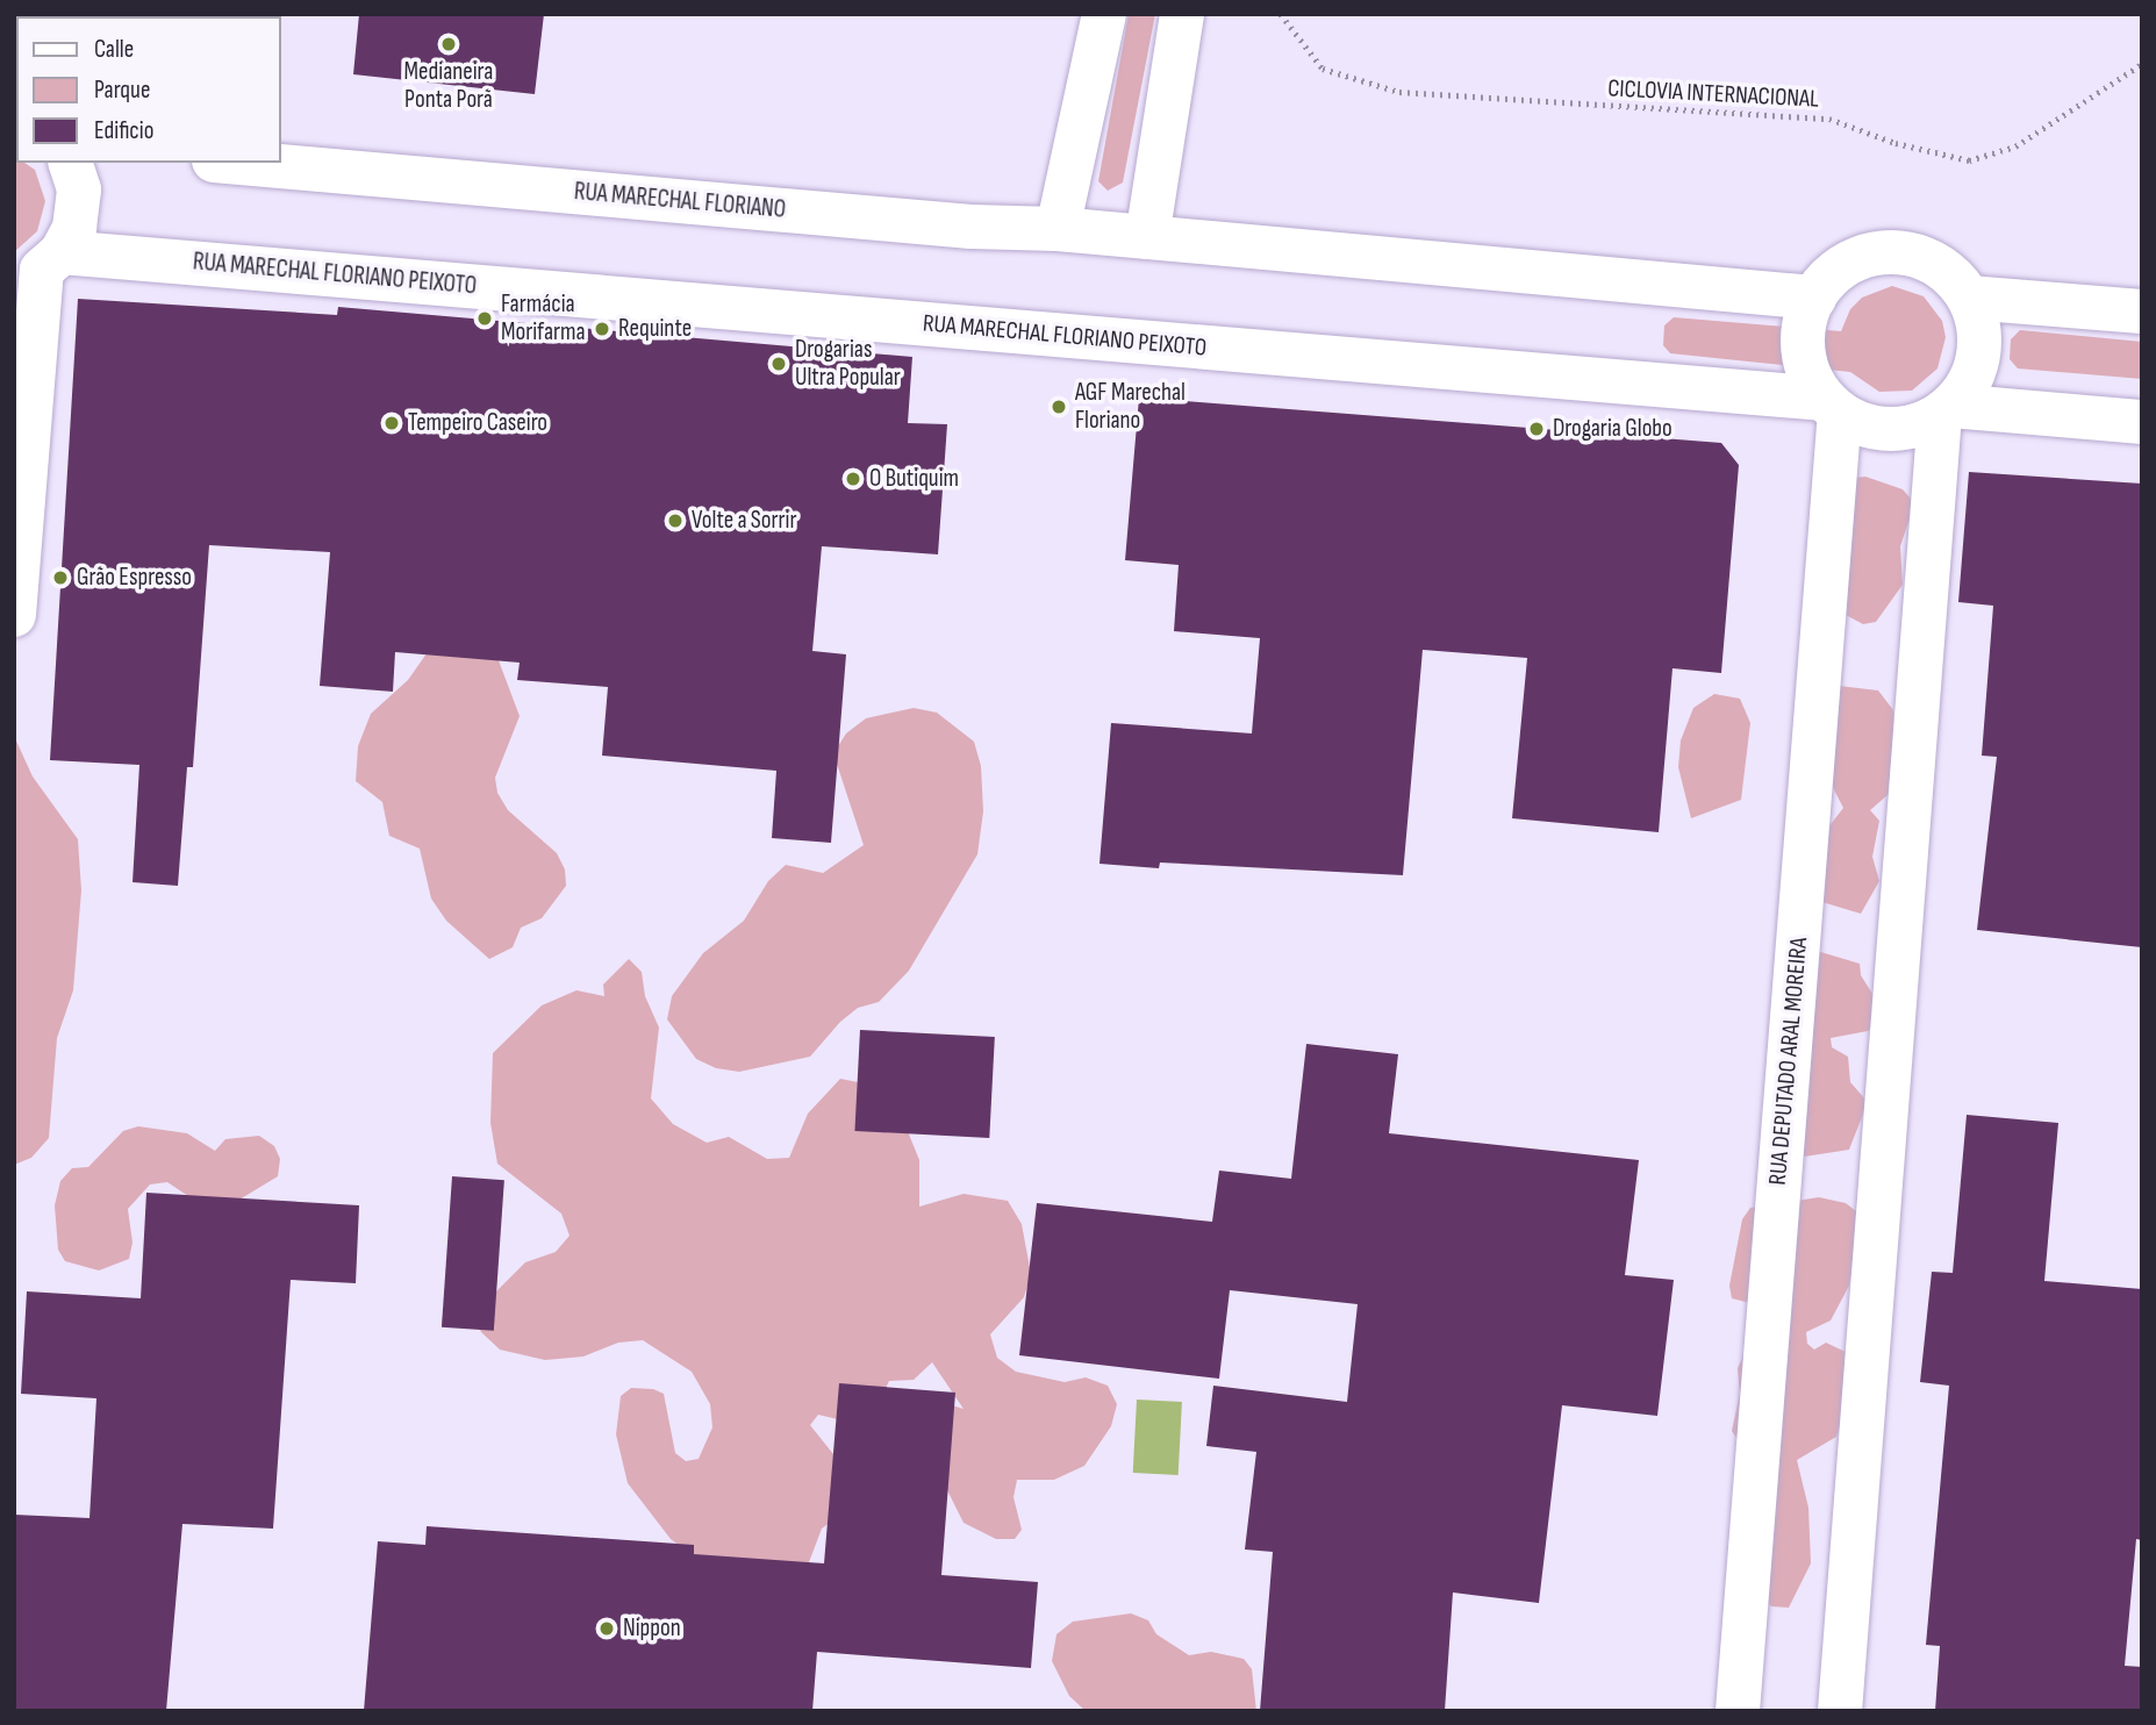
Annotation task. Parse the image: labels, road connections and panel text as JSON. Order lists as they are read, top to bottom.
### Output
{
  "streets": {
    "main road": ["RUA MARECHAL FLORIANO", "RUA MARECHAL FLORIANO PEIXOTO", "RUA DEPUTADO ARAL MOREIRA"],
    "path": ["CICLOVIA INTERNACIONAL"]
  },
  "crossings": [
    ["RUA MARECHAL FLORIANO PEIXOTO", "RUA DEPUTADO ARAL MOREIRA"]
  ],
  "places": [
    "Medianeira Ponta Porã",
    "Farmácia Morifarma",
    "Requinte",
    "Drogarias Ultra Popular",
    "AGF Marechal Floriano",
    "Tempeiro Caseiro",
    "Drogaria Globo",
    "O Butiquim",
    "Volte a Sorrir",
    "Grão Espresso",
    "Nippon"
  ],
  "legend": ["Calle", "Parque", "Edificio"]
}
